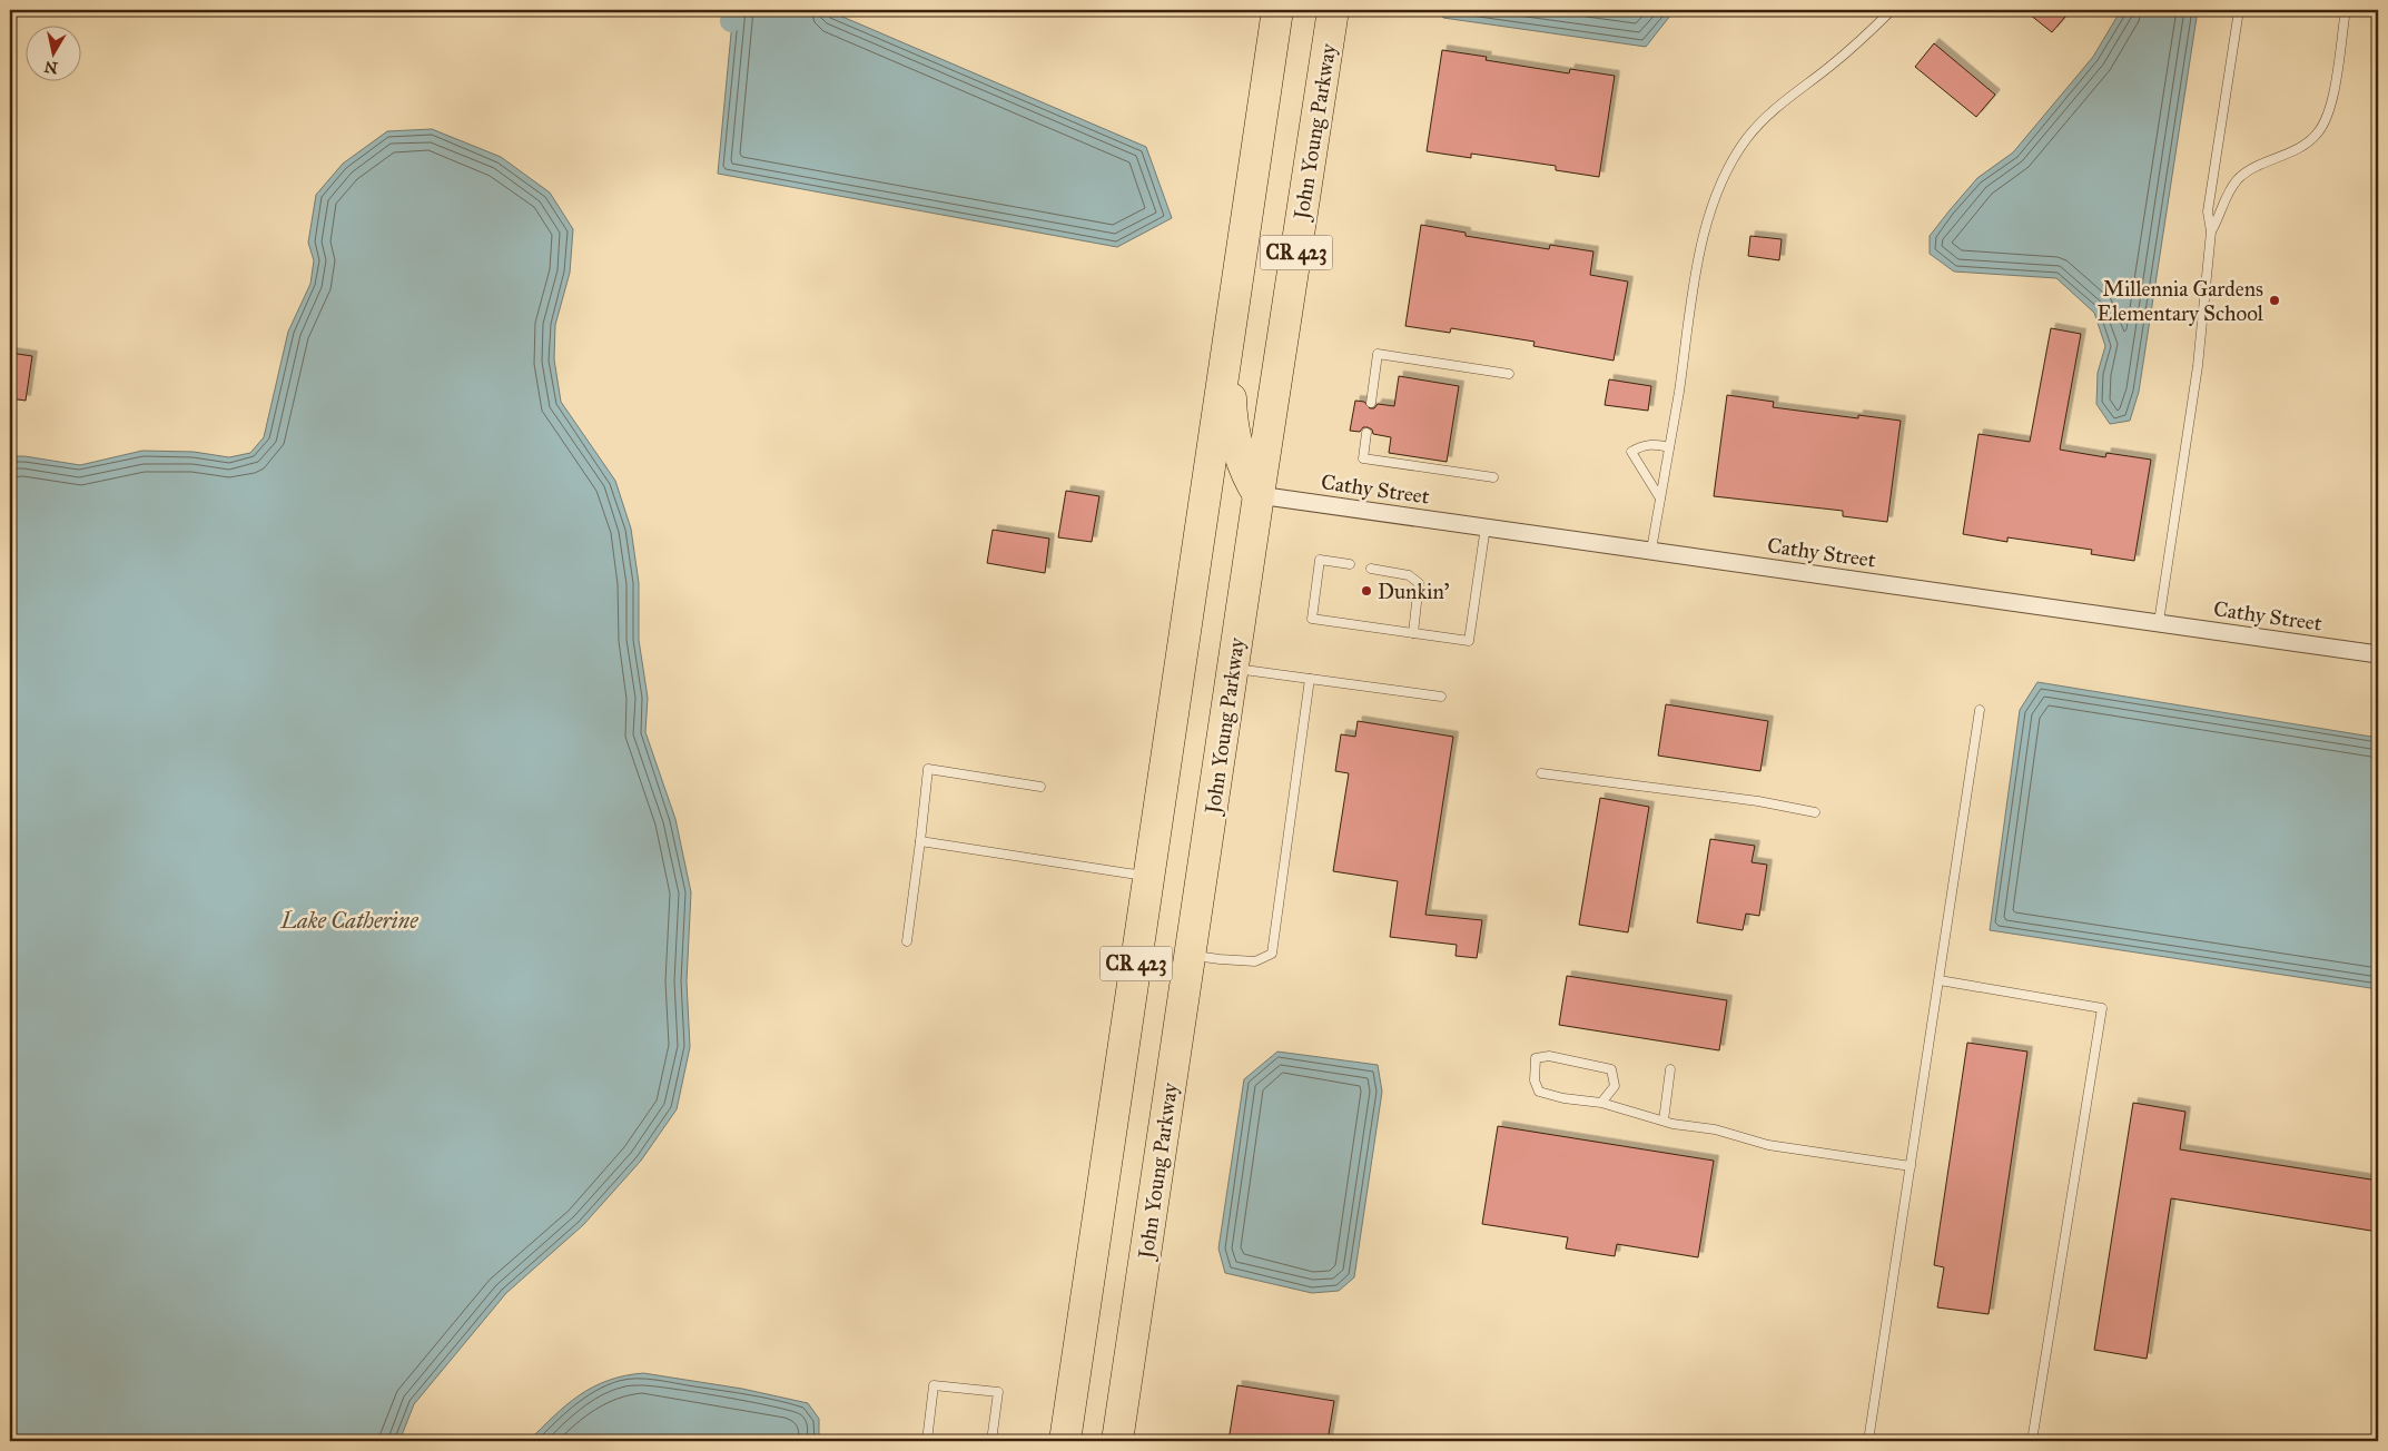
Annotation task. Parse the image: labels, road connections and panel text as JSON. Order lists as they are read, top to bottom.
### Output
{
  "streets": {
    "highway": ["John Young Parkway", "CR 423"],
    "street": ["Cathy Street"]
  },
  "crossings": [
    ["John Young Parkway", "Cathy Street"]
  ],
  "water": ["Lake Catherine"],
  "places": ["Millennia Gardens Elementary School", "Dunkin'"],
  "north": "bottom"
}
